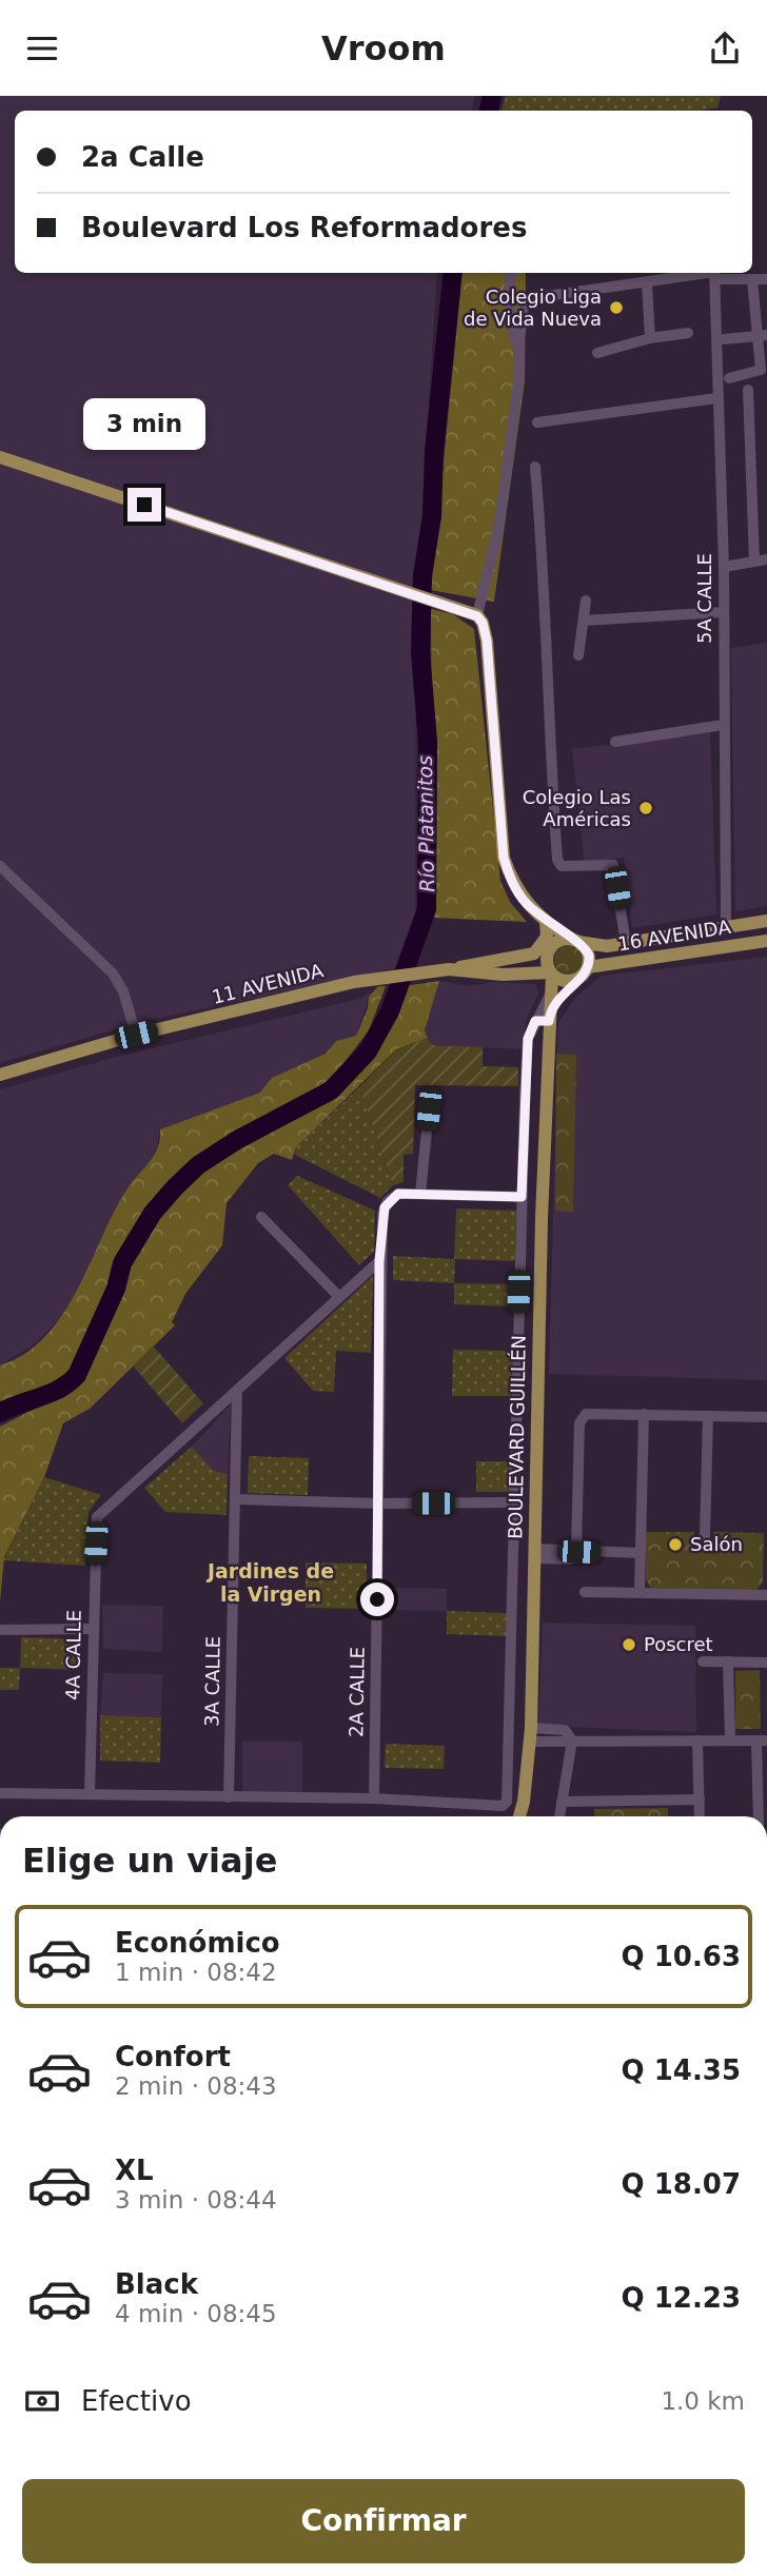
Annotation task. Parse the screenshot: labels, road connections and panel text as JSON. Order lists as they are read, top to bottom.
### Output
{
  "streets": {
    "main road": ["16 AVENIDA", "11 AVENIDA", "BOULEVARD GUILLÉN"],
    "street": [
      "5A CALLE",
      "4A CALLE",
      "3A CALLE",
      "2A CALLE"
    ]
  },
  "crossings": [
    ["5A CALLE", "16 AVENIDA"],
    ["16 AVENIDA", "11 AVENIDA"],
    ["16 AVENIDA", "BOULEVARD GUILLÉN"],
    ["11 AVENIDA", "BOULEVARD GUILLÉN"],
    ["4A CALLE", "3A CALLE"]
  ],
  "districts": ["Jardines de la Virgen"],
  "water": ["Río Platanitos"],
  "places": [
    "Colegio Liga de Vida Nueva",
    "Colegio Las Américas",
    "Salón",
    "Poscret"
  ],
  "page": {
    "header": "Vroom",
    "banner": ["2a Calle", "Boulevard Los Reformadores"],
    "bubble": "3 min",
    "heading": "Elige un viaje",
    "list": [
      {
        "name": "Económico",
        "note": "1 min · 08:42",
        "value": "Q 10.63"
      },
      {
        "name": "Confort",
        "note": "2 min · 08:43",
        "value": "Q 14.35"
      },
      {
        "name": "XL",
        "note": "3 min · 08:44",
        "value": "Q 18.07"
      },
      {
        "name": "Black",
        "note": "4 min · 08:45",
        "value": "Q 12.23"
      }
    ],
    "pay": ["Efectivo", "1.0 km"],
    "buttons": "Confirmar"
  }
}
